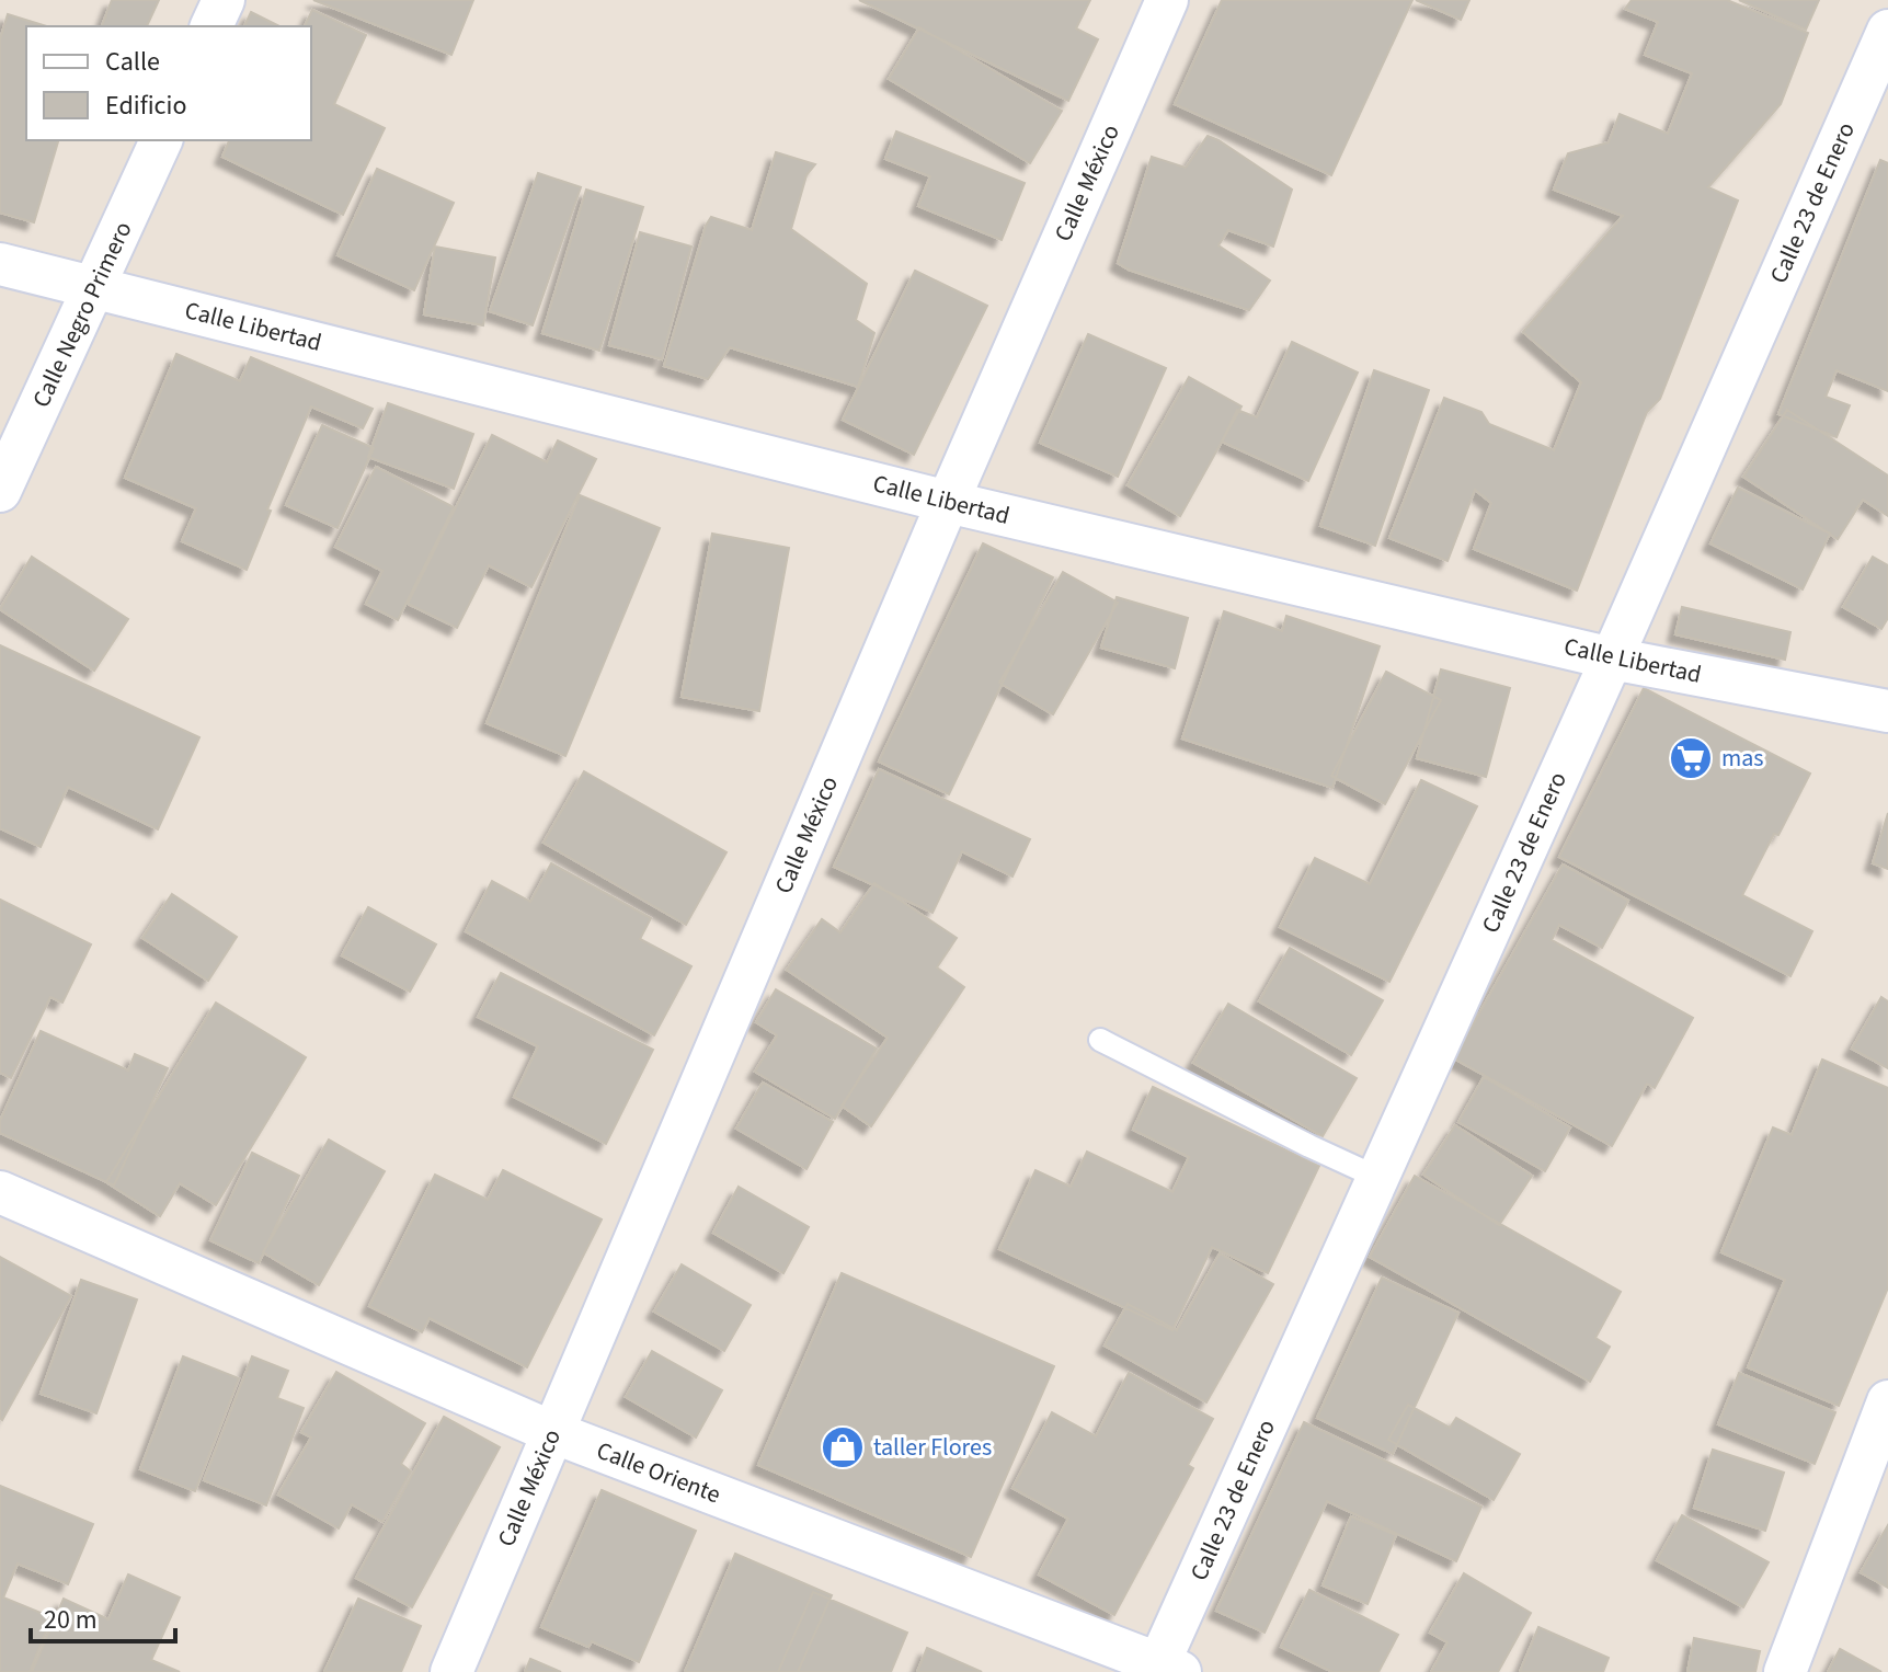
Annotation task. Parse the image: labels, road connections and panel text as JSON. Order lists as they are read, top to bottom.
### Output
{
  "streets": {
    "street": [
      "Calle México",
      "Calle 23 de Enero",
      "Calle Negro Primero",
      "Calle Libertad",
      "Calle Oriente"
    ]
  },
  "crossings": [
    ["Calle México", "Calle Libertad"],
    ["Calle México", "Calle Oriente"],
    ["Calle 23 de Enero", "Calle Libertad"],
    ["Calle 23 de Enero", "Calle Oriente"],
    ["Calle Negro Primero", "Calle Libertad"]
  ],
  "places": {
    "supermarket": ["mas"],
    "shop": ["taller Flores"]
  },
  "legend": ["Calle", "Edificio"],
  "scale_bar": "20 m"
}
